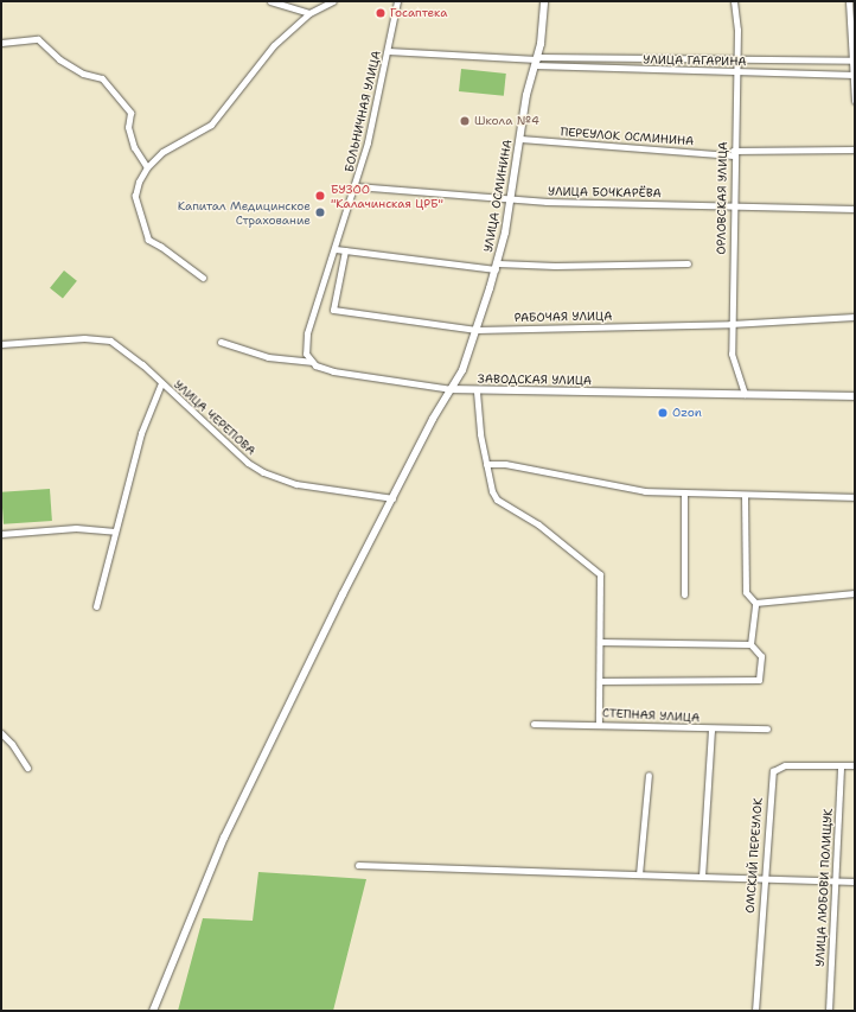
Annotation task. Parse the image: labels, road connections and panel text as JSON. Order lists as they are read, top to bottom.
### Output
{
  "streets": {
    "street": [
      "УЛИЦА ГАГАРИНА",
      "БОЛЬНИЧНАЯ УЛИЦА",
      "ПЕРЕУЛОК ОСМИНИНА",
      "УЛИЦА БОЧКАРЁВА",
      "УЛИЦА ОСМИНИНА",
      "ОРЛОВСКАЯ УЛИЦА",
      "РАБОЧАЯ УЛИЦА",
      "ЗАВОДСКАЯ УЛИЦА",
      "УЛИЦА ЧЕРЕПОВА",
      "СТЕПНАЯ УЛИЦА",
      "ОМСКИЙ ПЕРЕУЛОК",
      "УЛИЦА ЛЮБОВИ ПОЛИЩУК"
    ]
  },
  "crossings": [
    ["УЛИЦА ГАГАРИНА", "БОЛЬНИЧНАЯ УЛИЦА"],
    ["УЛИЦА ГАГАРИНА", "УЛИЦА ОСМИНИНА"],
    ["УЛИЦА ГАГАРИНА", "ОРЛОВСКАЯ УЛИЦА"],
    ["БОЛЬНИЧНАЯ УЛИЦА", "УЛИЦА БОЧКАРЁВА"],
    ["БОЛЬНИЧНАЯ УЛИЦА", "ЗАВОДСКАЯ УЛИЦА"],
    ["ПЕРЕУЛОК ОСМИНИНА", "УЛИЦА ОСМИНИНА"],
    ["ПЕРЕУЛОК ОСМИНИНА", "ОРЛОВСКАЯ УЛИЦА"],
    ["УЛИЦА БОЧКАРЁВА", "УЛИЦА ОСМИНИНА"],
    ["УЛИЦА БОЧКАРЁВА", "ОРЛОВСКАЯ УЛИЦА"],
    ["УЛИЦА ОСМИНИНА", "РАБОЧАЯ УЛИЦА"],
    ["УЛИЦА ОСМИНИНА", "ЗАВОДСКАЯ УЛИЦА"],
    ["УЛИЦА ОСМИНИНА", "УЛИЦА ЧЕРЕПОВА"],
    ["ОРЛОВСКАЯ УЛИЦА", "РАБОЧАЯ УЛИЦА"],
    ["ОРЛОВСКАЯ УЛИЦА", "ЗАВОДСКАЯ УЛИЦА"],
    ["ОМСКИЙ ПЕРЕУЛОК", "УЛИЦА ЛЮБОВИ ПОЛИЩУК"]
  ],
  "places": [
    "Госаптека",
    "Школа №4",
    "БУЗОО \"Калачинская ЦРБ\"",
    "Капитал Медицинское Страхование",
    "Ozon"
  ]
}
